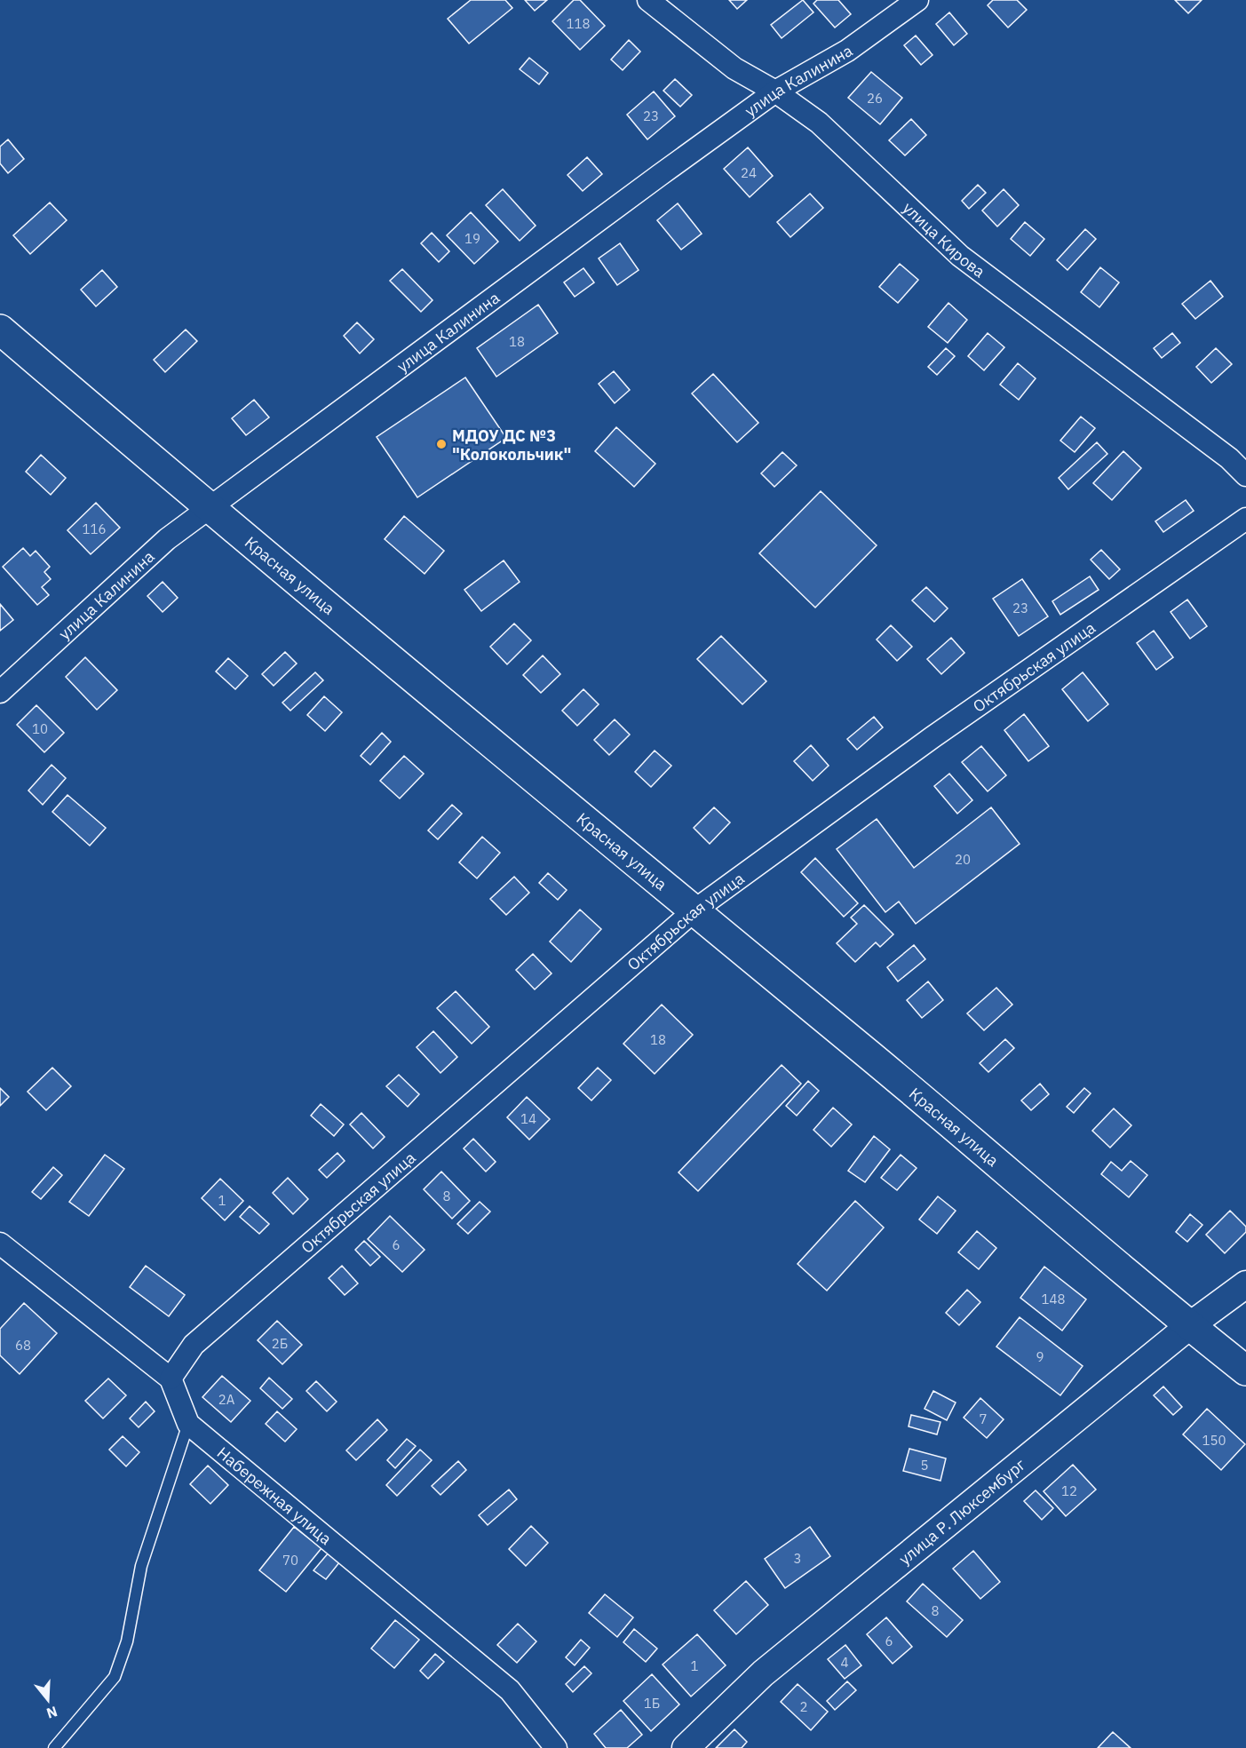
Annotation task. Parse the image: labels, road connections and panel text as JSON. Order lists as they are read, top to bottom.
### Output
{
  "streets": {
    "main road": ["Красная улица"],
    "street": [
      "улица Калинина",
      "улица Кирова",
      "Октябрьская улица",
      "Набережная улица",
      "улица Р. Люксембург"
    ]
  },
  "crossings": [
    ["улица Калинина", "улица Кирова"],
    ["улица Калинина", "Красная улица"],
    ["Красная улица", "Октябрьская улица"],
    ["Красная улица", "улица Р. Люксембург"],
    ["Октябрьская улица", "Набережная улица"]
  ],
  "places": ["МДОУ ДС №3 \"Колокольчик\""],
  "house_numbers": [
    "118",
    "26",
    "23",
    "24",
    "19",
    "18",
    "116",
    "23",
    "10",
    "20",
    "18",
    "14",
    "8",
    "1",
    "6",
    "148",
    "2Б",
    "68",
    "9",
    "2А",
    "7",
    "150",
    "5",
    "12",
    "3",
    "70",
    "8",
    "6",
    "4",
    "1",
    "1Б",
    "2"
  ],
  "north": "bottom"
}
